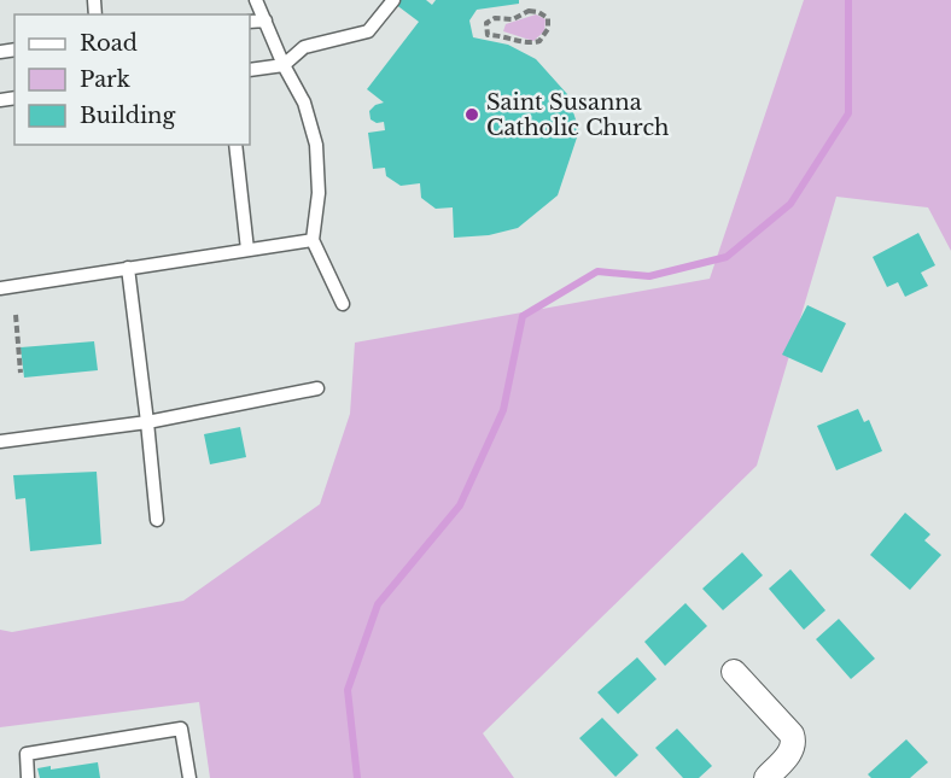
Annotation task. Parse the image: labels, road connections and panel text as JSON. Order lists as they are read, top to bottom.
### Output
{
  "places": ["Saint Susanna Catholic Church"],
  "legend": ["Road", "Park", "Building"]
}
